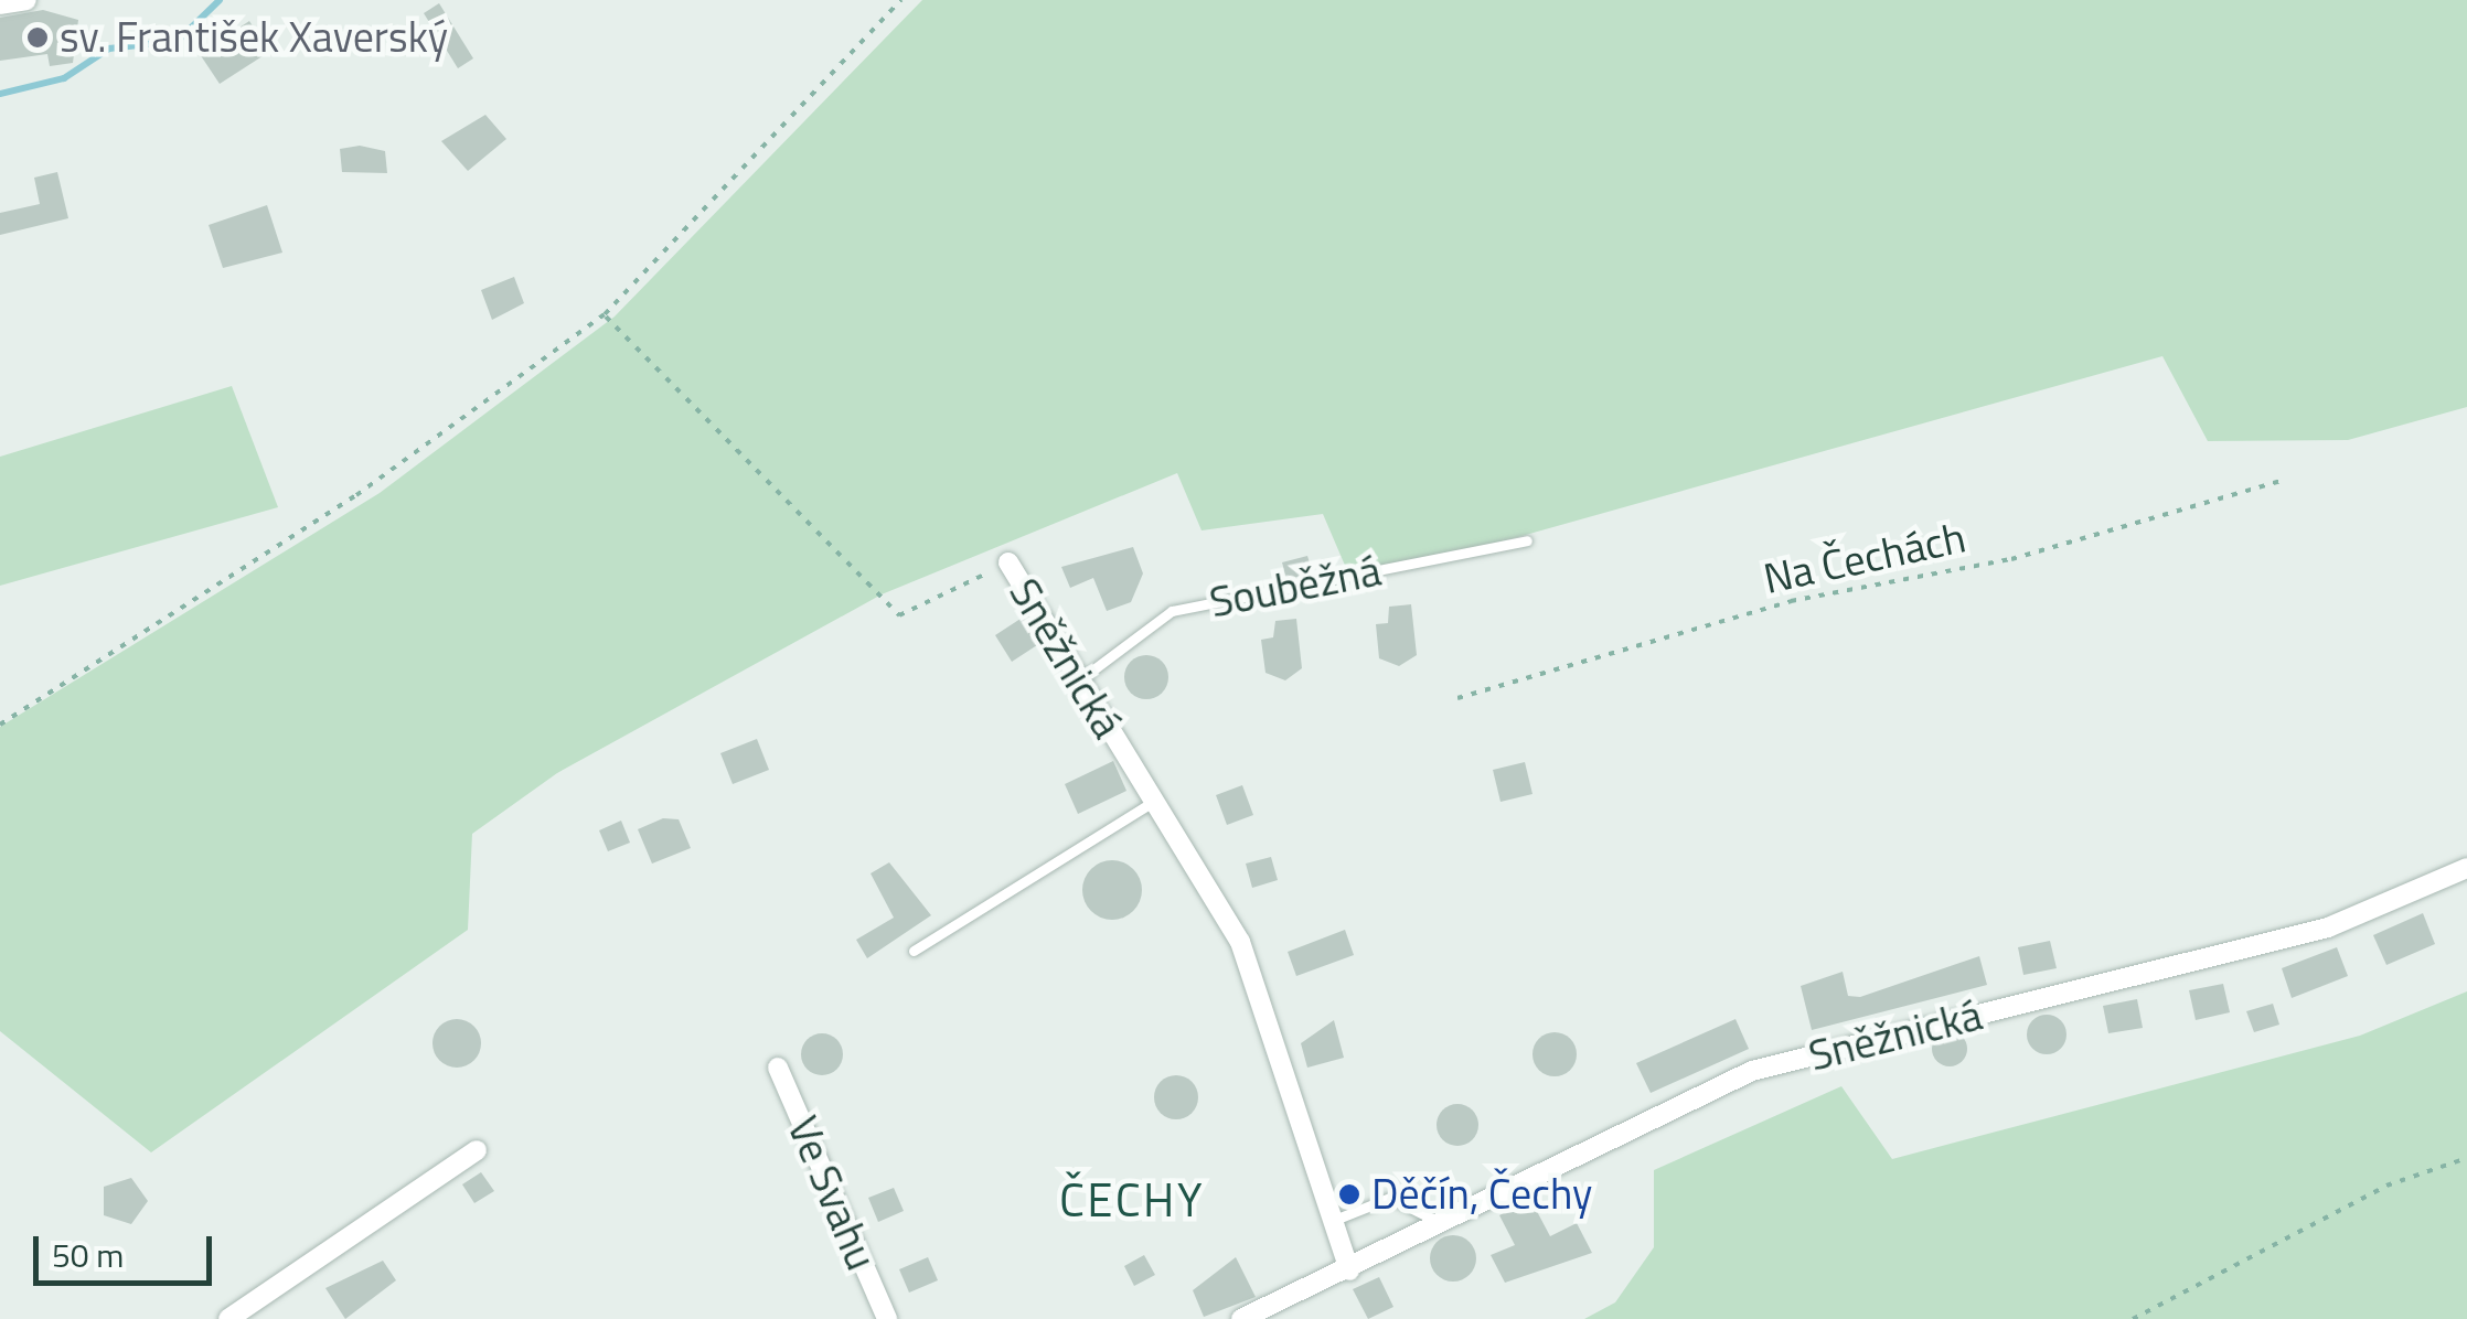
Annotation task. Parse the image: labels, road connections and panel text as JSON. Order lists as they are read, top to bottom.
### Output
{
  "streets": {
    "street": ["Sněžnická", "Ve Svahu"],
    "lane": ["Souběžná"],
    "path": ["Na Čechách"]
  },
  "crossings": [
    ["Souběžná", "Sněžnická"]
  ],
  "districts": ["ČECHY"],
  "places": ["sv. František Xaverský", "Děčín, Čechy"],
  "scale_bar": "50 m"
}
